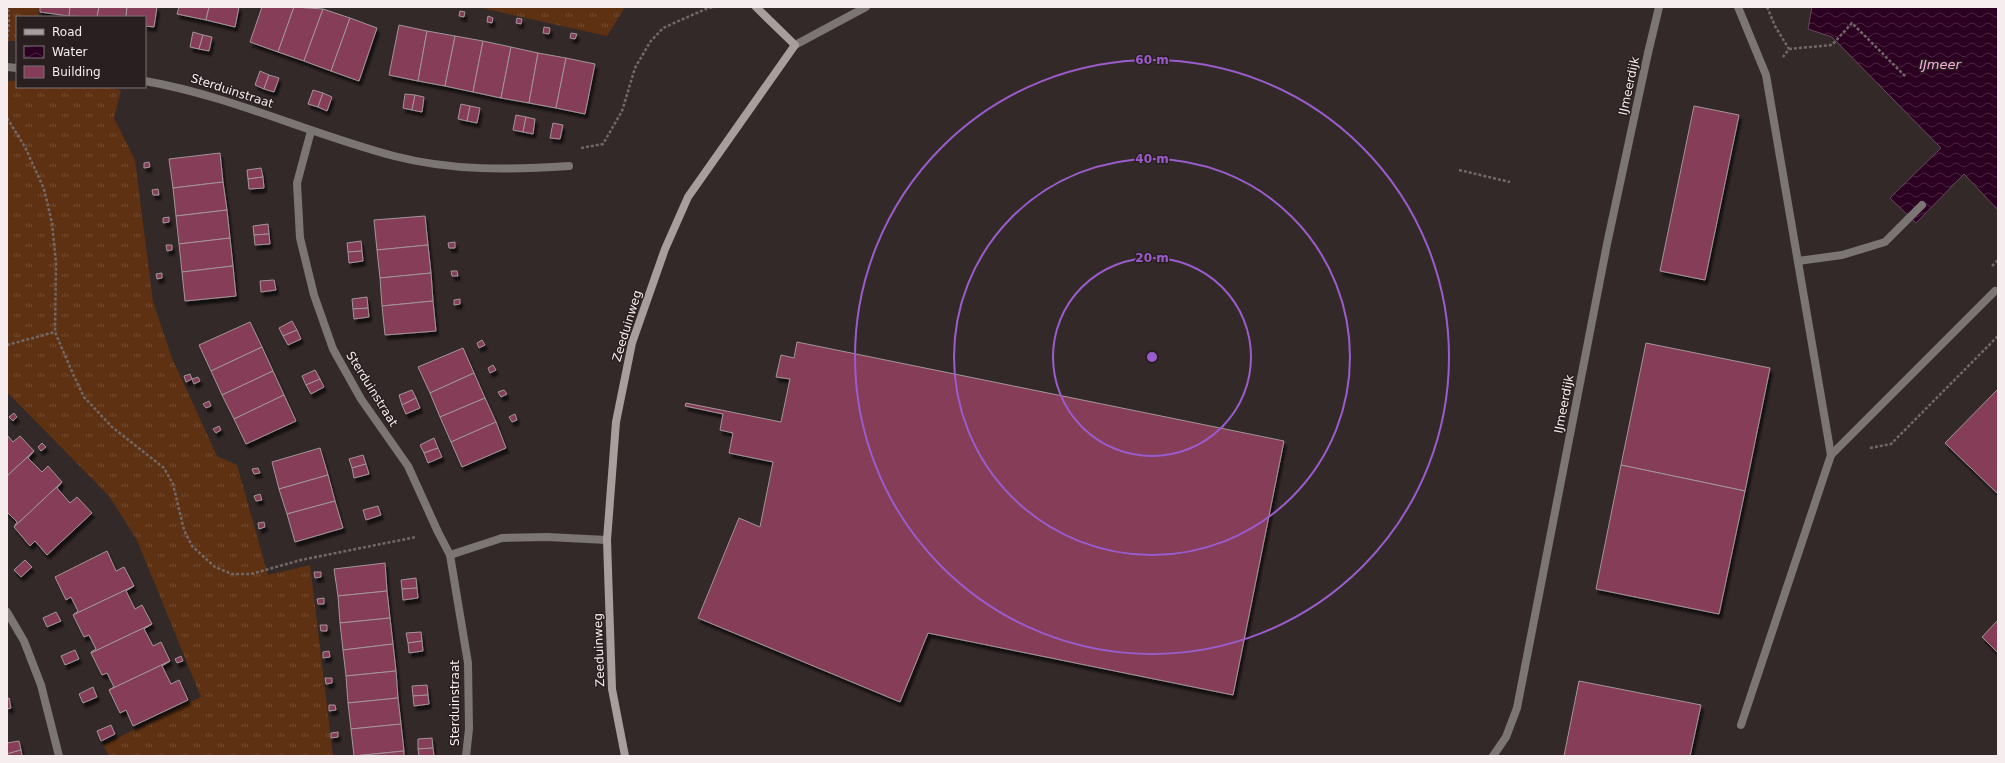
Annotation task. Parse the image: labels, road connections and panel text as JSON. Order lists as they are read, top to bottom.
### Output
{
  "streets": {
    "street": ["IJmeerdijk", "Sterduinstraat", "Zeeduinweg"]
  },
  "water": ["IJmeer"],
  "legend": ["Road", "Water", "Building"],
  "rings": ["60 m", "40 m", "20 m"]
}
